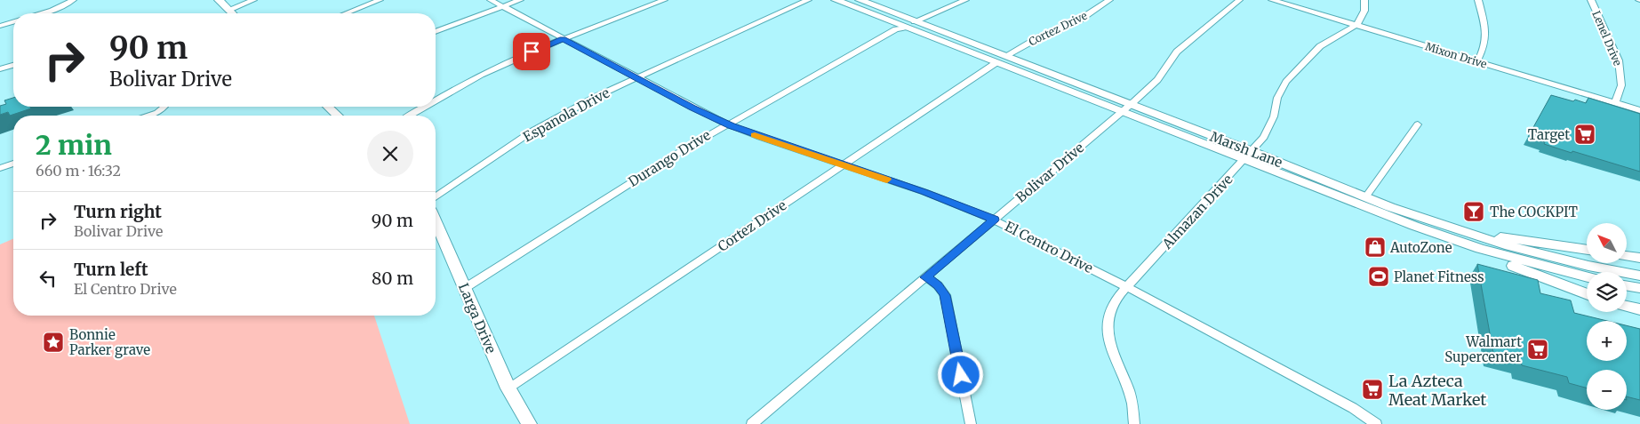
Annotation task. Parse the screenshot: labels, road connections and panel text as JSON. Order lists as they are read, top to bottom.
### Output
{
  "streets": {
    "main road": ["Marsh Lane", "Larga Drive"],
    "street": [
      "Cortez Drive",
      "Lenel Drive",
      "Mixon Drive",
      "Espanola Drive",
      "Durango Drive",
      "Bolivar Drive",
      "Almazan Drive",
      "El Centro Drive"
    ]
  },
  "crossings": [
    ["Cortez Drive", "Marsh Lane"],
    ["Cortez Drive", "El Centro Drive"],
    ["Cortez Drive", "Larga Drive"],
    ["Lenel Drive", "Mixon Drive"],
    ["Mixon Drive", "Almazan Drive"],
    ["Espanola Drive", "El Centro Drive"],
    ["Marsh Lane", "Durango Drive"],
    ["Marsh Lane", "Bolivar Drive"],
    ["Marsh Lane", "Almazan Drive"],
    ["Durango Drive", "El Centro Drive"],
    ["Durango Drive", "Larga Drive"],
    ["Bolivar Drive", "El Centro Drive"],
    ["Almazan Drive", "El Centro Drive"]
  ],
  "places": {
    "supermarket": ["Target", "Walmart Supercenter", "La Azteca Meat Market"],
    "bar": ["The COCKPIT"],
    "shop": ["AutoZone"],
    "sports": ["Planet Fitness"],
    "place": ["Bonnie Parker grave"]
  },
  "north": "top left",
  "page": {
    "turn": ["90 m", "Bolivar Drive"],
    "heading": ["2 min", "660 m · 16:32"],
    "list": [
      {
        "name": "Turn right",
        "note": "Bolivar Drive",
        "value": "90 m"
      },
      {
        "name": "Turn left",
        "note": "El Centro Drive",
        "value": "80 m"
      }
    ],
    "map_buttons": ["+", "−"]
  }
}
